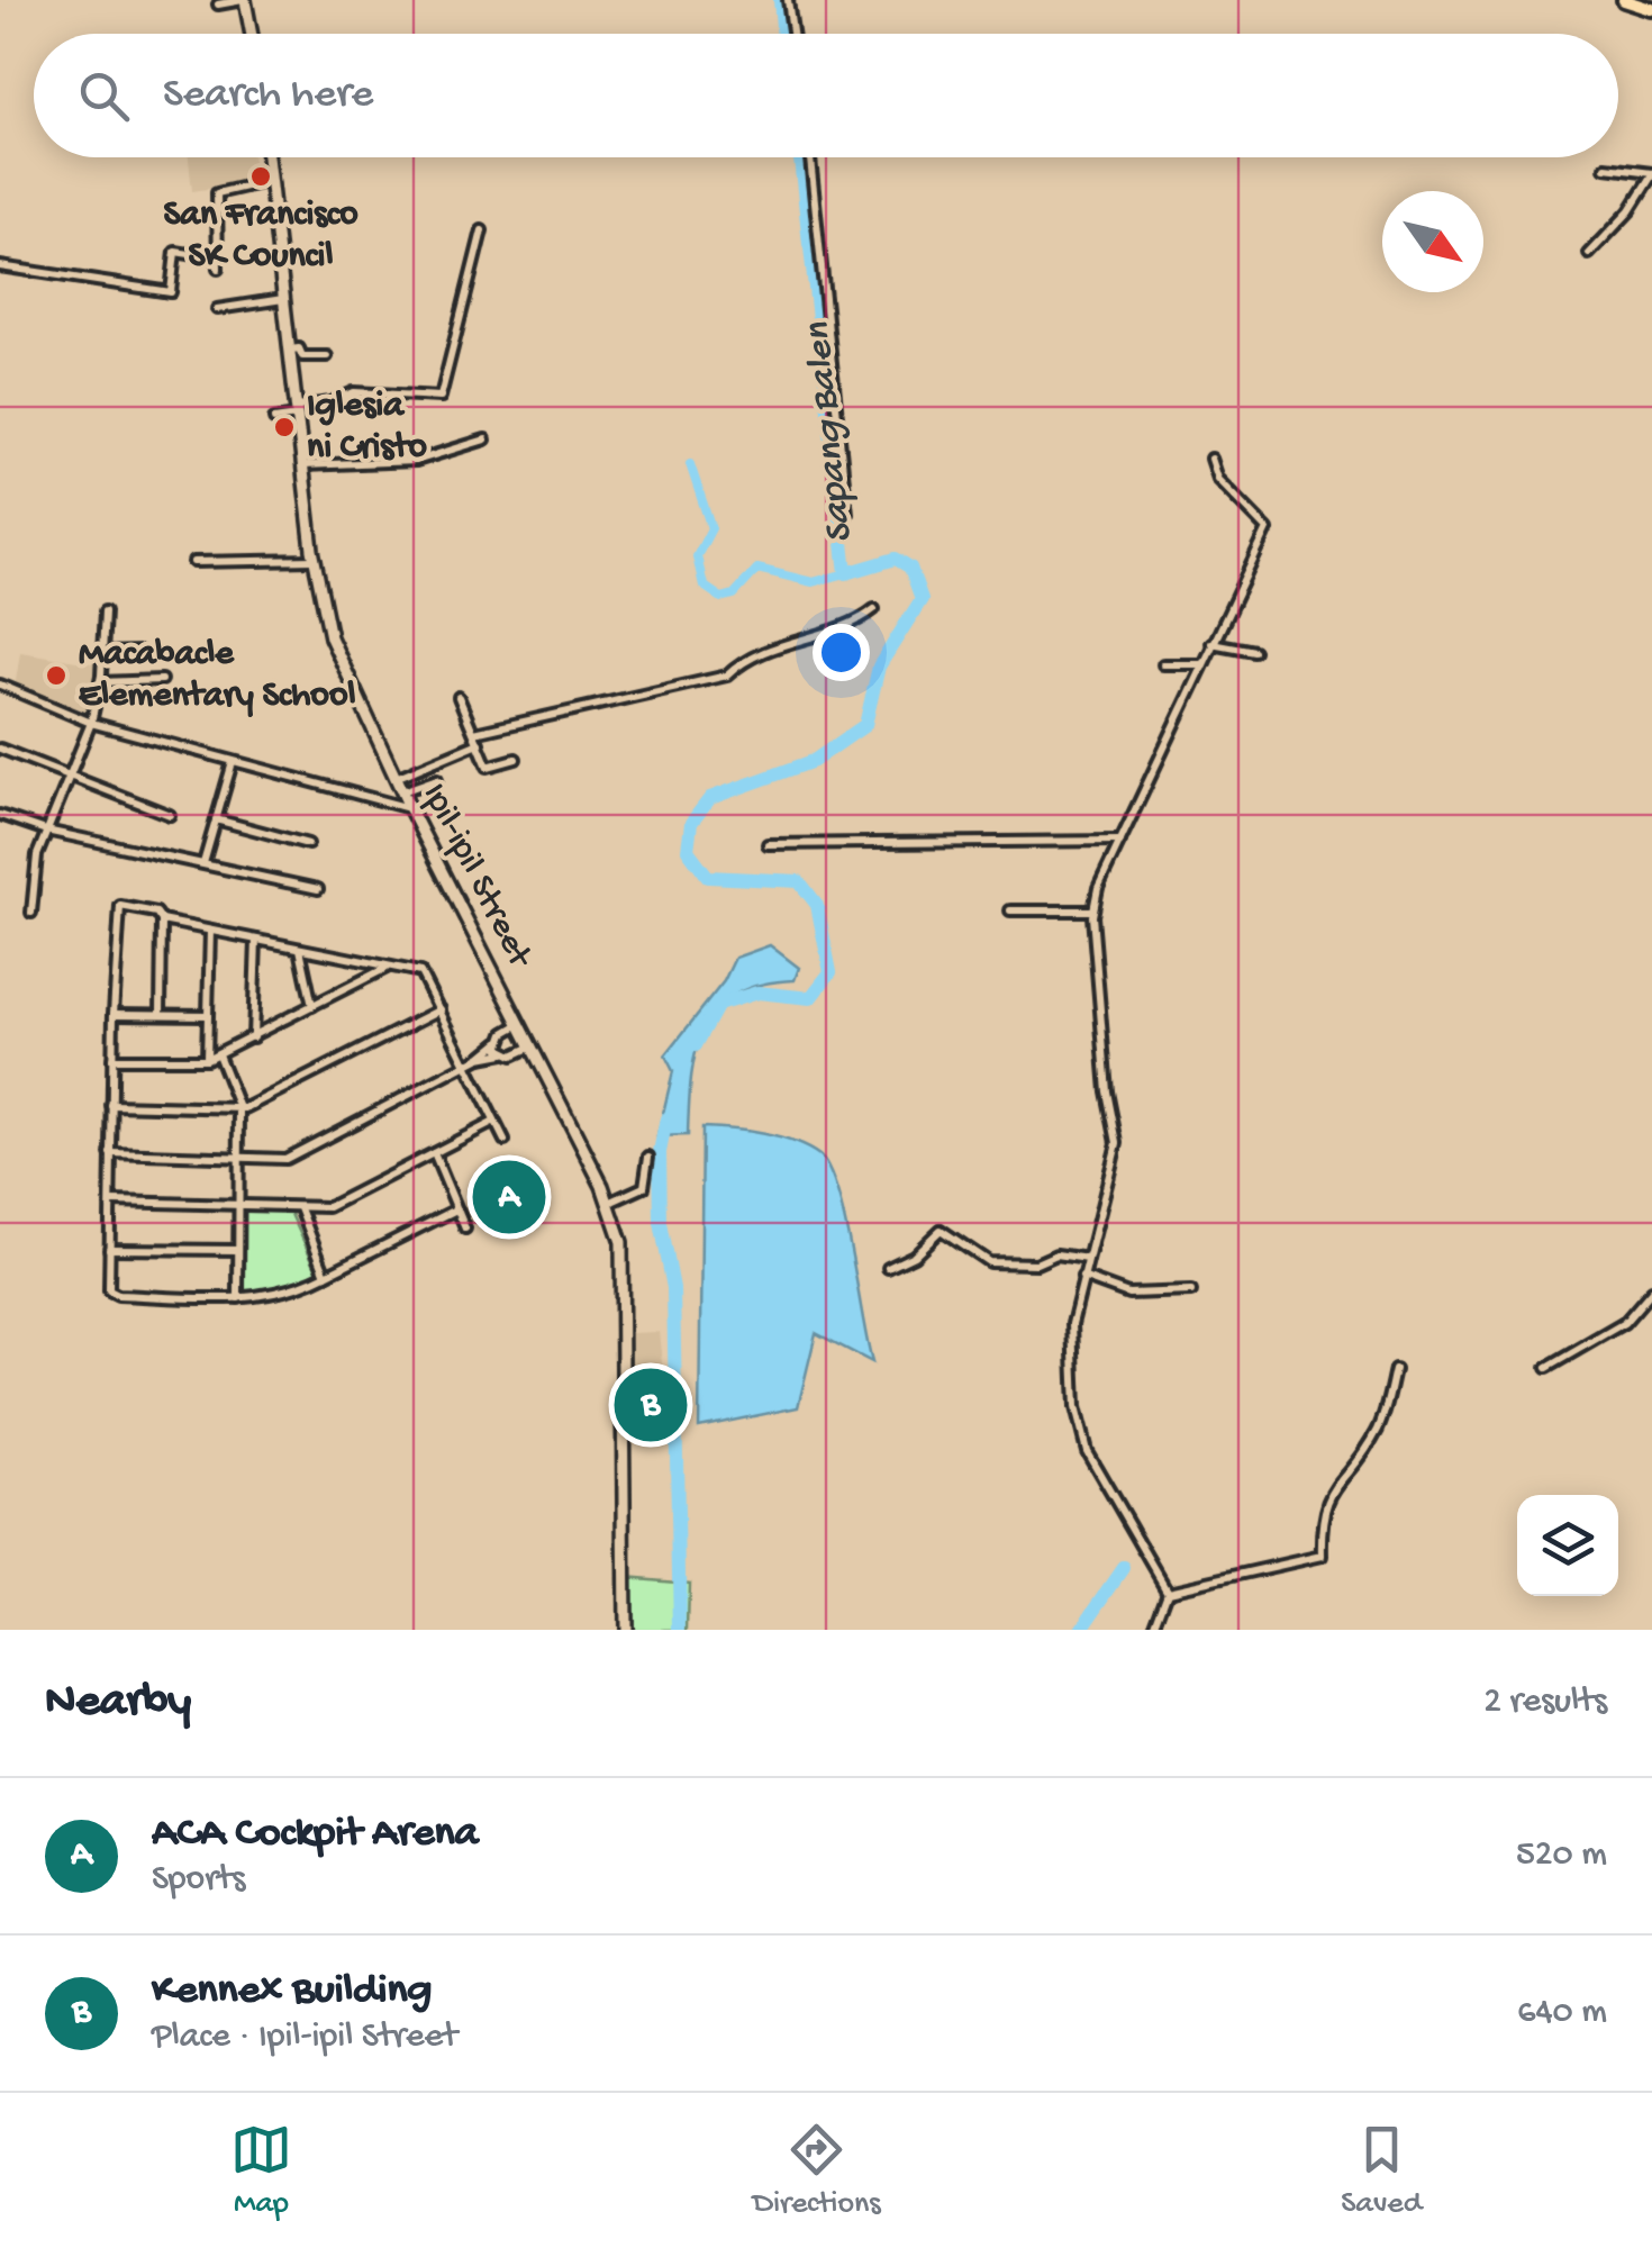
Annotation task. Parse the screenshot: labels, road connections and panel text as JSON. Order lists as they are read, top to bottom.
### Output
{
  "streets": {
    "street": ["Ipil-ipil Street"]
  },
  "water": ["Sapang Balen"],
  "places": ["San Francisco SK Council", "Iglesia ni Cristo", "Macabacle Elementary School"],
  "north": "bottom right",
  "page": {
    "search": "Search here",
    "pins": ["A", "B"],
    "heading": ["Nearby", "2 results"],
    "list": [
      {
        "mark": "A",
        "name": "ACA Cockpit Arena",
        "note": "Sports",
        "value": "520 m"
      },
      {
        "mark": "B",
        "name": "Kennex Building",
        "note": "Place · Ipil-ipil Street",
        "value": "640 m"
      }
    ],
    "nav": ["Map", "Directions", "Saved"]
  }
}
